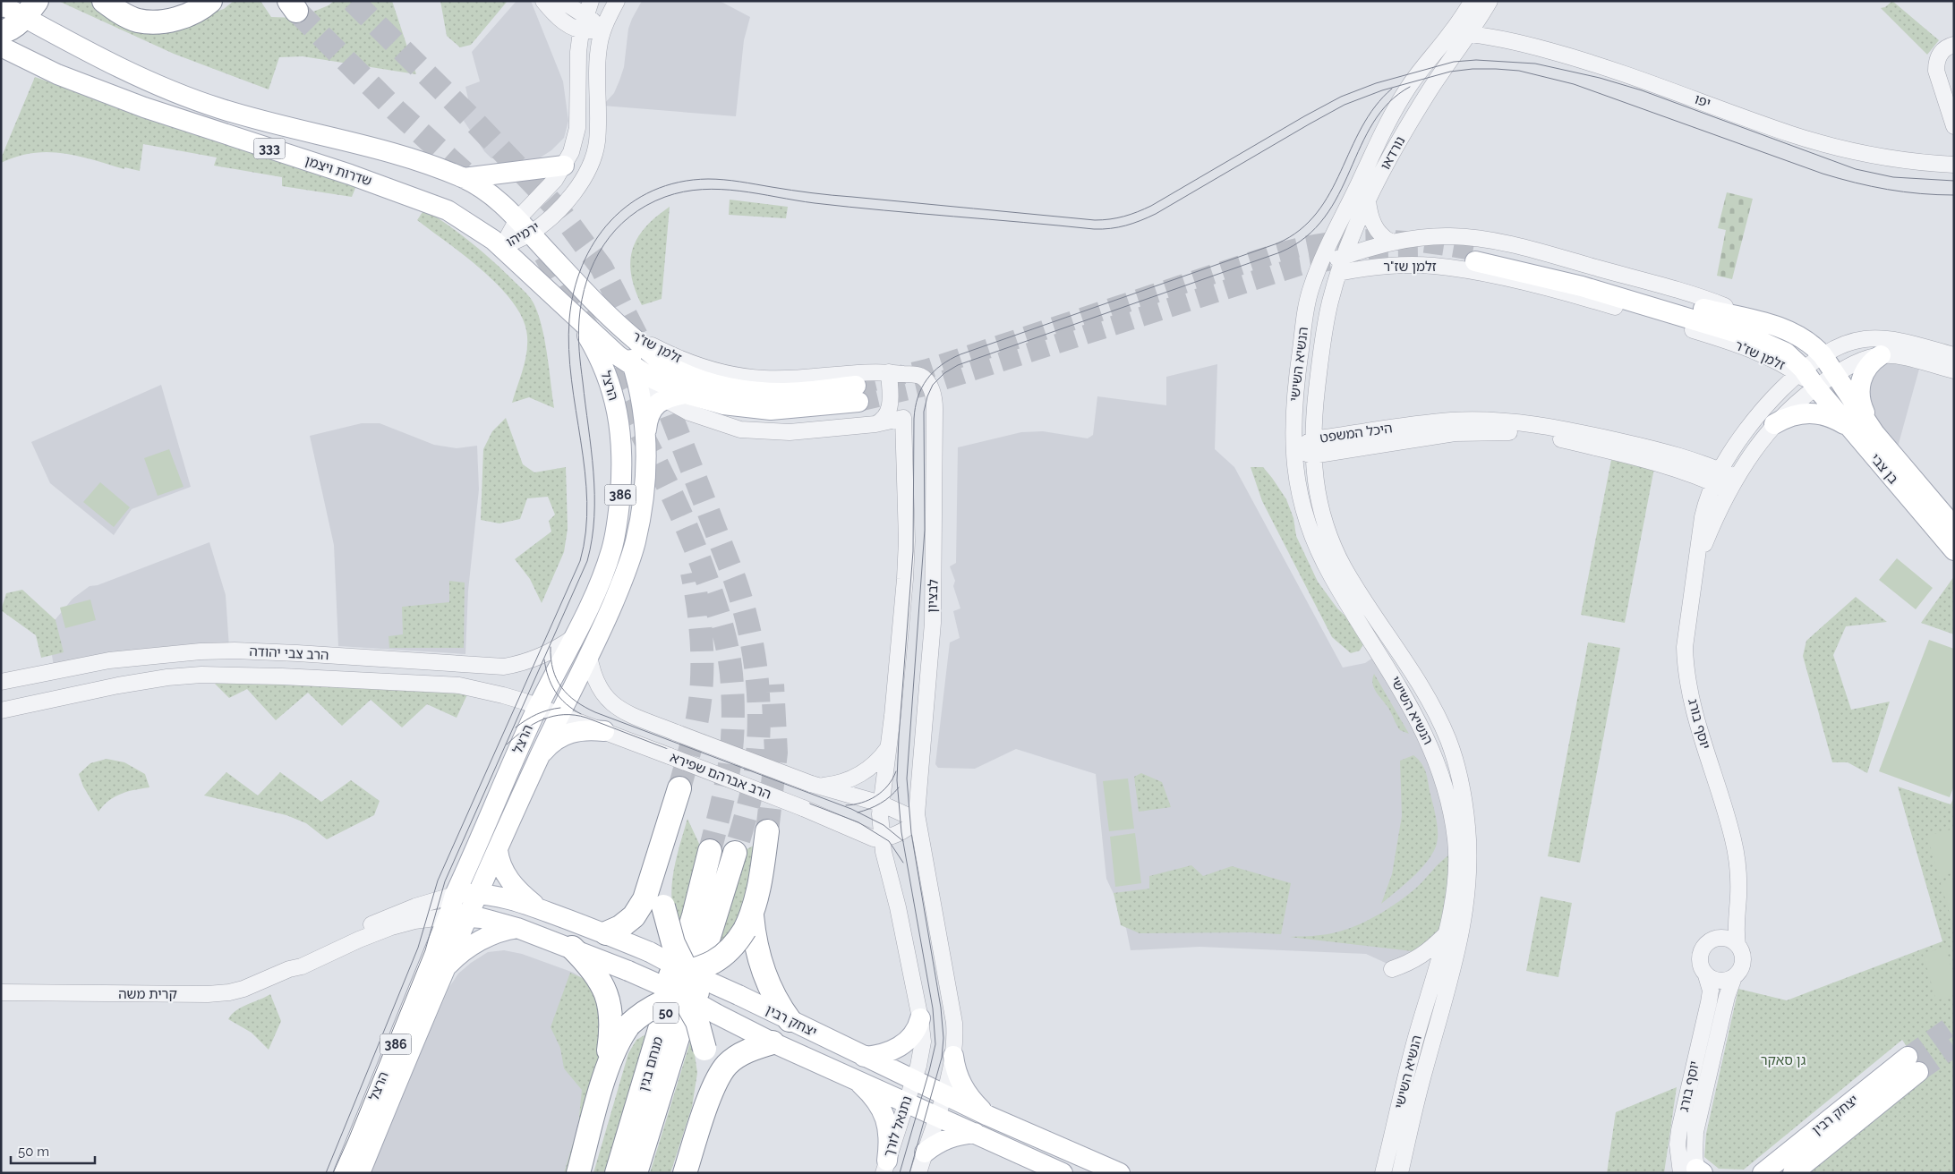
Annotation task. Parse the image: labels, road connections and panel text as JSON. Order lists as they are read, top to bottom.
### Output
{
  "streets": {
    "highway": ["50", "מנחם בגין"],
    "main road": [
      "333",
      "שדרות ויצמן",
      "זלמן שז\"ר",
      "הרצל",
      "בן צבי",
      "386",
      "יצחק רבין"
    ],
    "street": [
      "יפו",
      "נורדאו",
      "ירמיהו",
      "הנשיא השישי",
      "היכל המשפט",
      "לבציון",
      "הרב צבי יהודה",
      "יוסף בורג",
      "הרב אברהם שפירא",
      "קרית משה",
      "נתנאל לורך"
    ]
  },
  "crossings": [
    ["יפו", "נורדאו"],
    ["נורדאו", "זלמן שז\"ר"],
    ["נורדאו", "הנשיא השישי"],
    ["שדרות ויצמן", "ירמיהו"],
    ["שדרות ויצמן", "זלמן שז\"ר"],
    ["שדרות ויצמן", "הרצל"],
    ["זלמן שז\"ר", "הנשיא השישי"],
    ["זלמן שז\"ר", "הרצל"],
    ["זלמן שז\"ר", "בן צבי"],
    ["זלמן שז\"ר", "לבציון"],
    ["זלמן שז\"ר", "יוסף בורג"],
    ["הנשיא השישי", "היכל המשפט"],
    ["הרצל", "הרב צבי יהודה"],
    ["הרצל", "הרב אברהם שפירא"],
    ["הרצל", "קרית משה"],
    ["היכל המשפט", "יוסף בורג"],
    ["בן צבי", "יוסף בורג"],
    ["לבציון", "הרב אברהם שפירא"],
    ["הרב צבי יהודה", "הרב אברהם שפירא"],
    ["יצחק רבין", "נתנאל לורך"]
  ],
  "parks": ["גן סאקר"],
  "scale_bar": "50 m"
}
